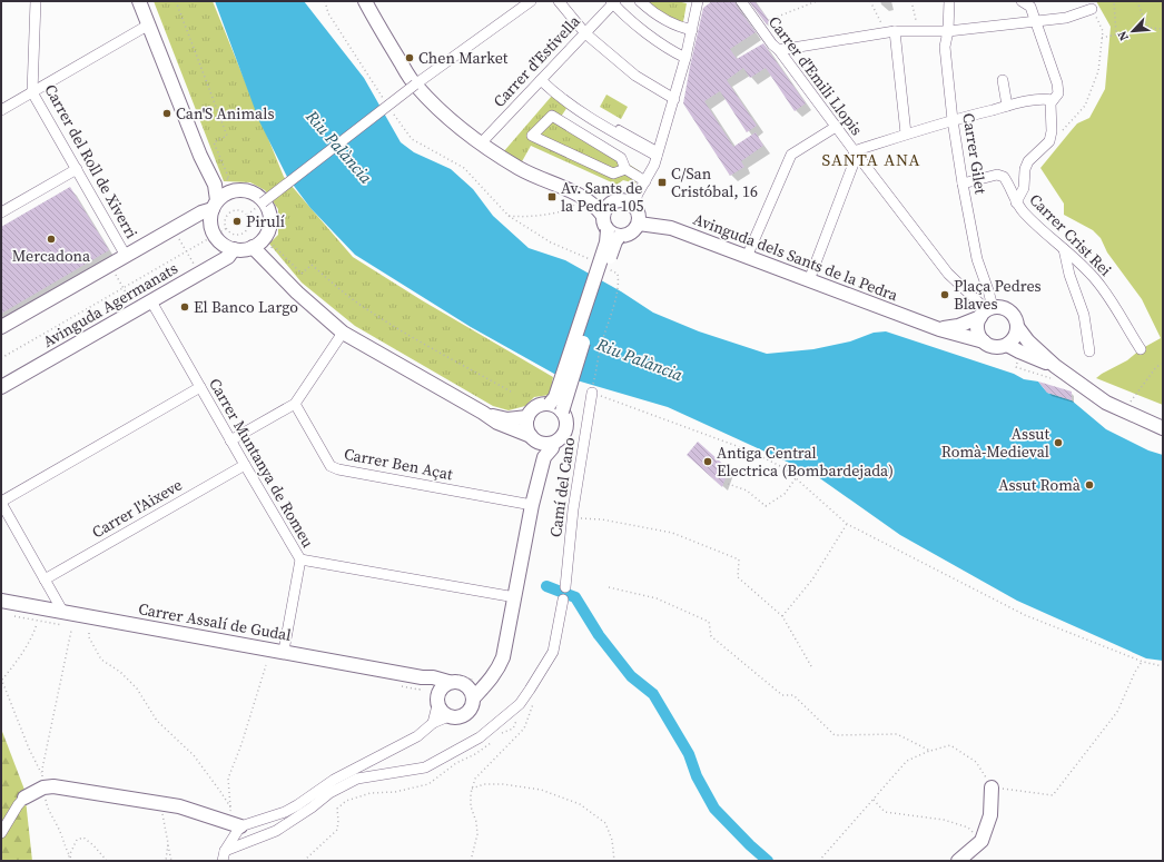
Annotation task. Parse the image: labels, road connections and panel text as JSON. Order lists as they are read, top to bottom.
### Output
{
  "streets": {
    "street": [
      "Carrer d'Estivella",
      "Carrer d'Emili Llopis",
      "Carrer Gilet",
      "Carrer del Roll de Xiverri",
      "Carrer Crist Rei",
      "Avinguda dels Sants de la Pedra",
      "Avinguda Agermanats",
      "Carrer Muntanya de Romeu",
      "Carrer Ben Açat",
      "Camí del Cano",
      "Carrer l'Aixeve",
      "Carrer Assalí de Gudal"
    ]
  },
  "crossings": [
    ["Carrer d'Emili Llopis", "Carrer Gilet"],
    ["Carrer d'Emili Llopis", "Avinguda dels Sants de la Pedra"],
    ["Carrer Gilet", "Carrer Crist Rei"],
    ["Carrer Gilet", "Avinguda dels Sants de la Pedra"],
    ["Avinguda Agermanats", "Carrer Muntanya de Romeu"],
    ["Carrer Muntanya de Romeu", "Carrer l'Aixeve"],
    ["Carrer Muntanya de Romeu", "Carrer Assalí de Gudal"]
  ],
  "districts": ["SANTA ANA"],
  "water": ["Riu Palància"],
  "places": {
    "other": [
      "Chen Market",
      "Can'S Animals",
      "Pirulí",
      "Mercadona",
      "Plaça Pedres Blaves",
      "El Banco Largo",
      "Assut Romà-Medieval",
      "Antiga Central Electrica (Bombardejada)",
      "Assut Romà"
    ],
    "transit": ["C/San Cristóbal, 16", "Av. Sants de la Pedra 105"]
  },
  "north": "bottom left"
}
